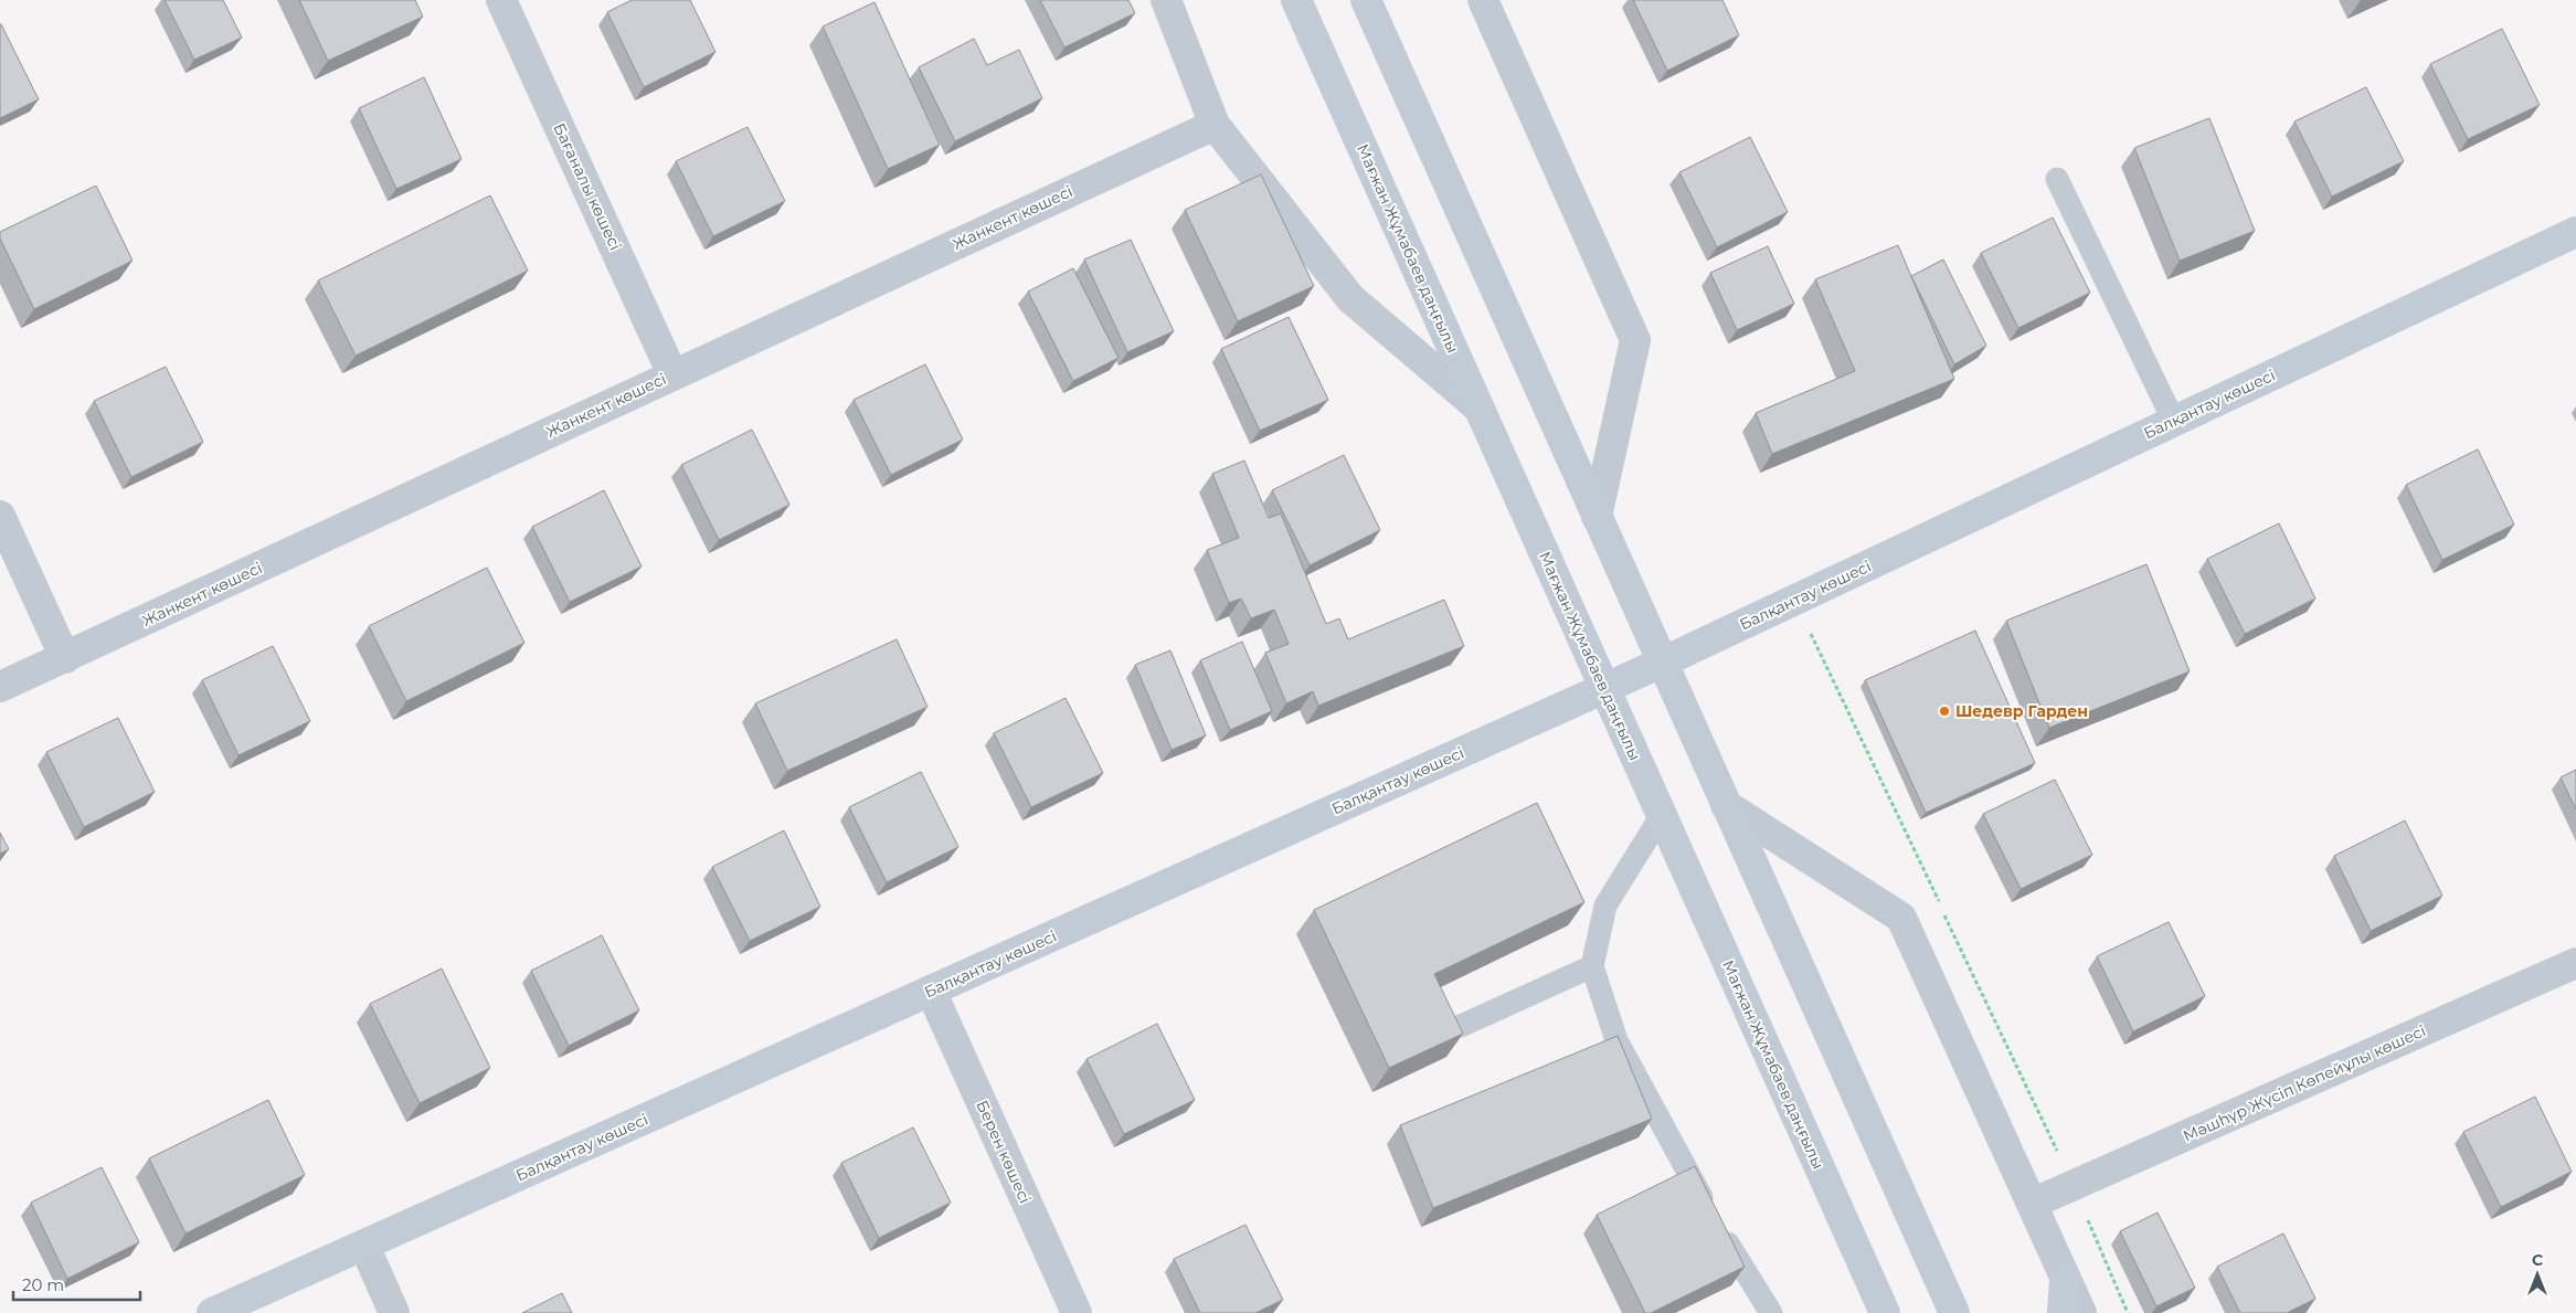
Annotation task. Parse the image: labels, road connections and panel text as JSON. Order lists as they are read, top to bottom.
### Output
{
  "streets": {
    "main road": ["Мағжан Жұмабаев даңғылы", "Балқантау көшесі"],
    "street": [
      "Бағаналы көшесі",
      "Жанкент көшесі",
      "Мәшһүр Жүсіп Көпейұлы көшесі",
      "Берен көшесі"
    ]
  },
  "crossings": [
    ["Бағаналы көшесі", "Жанкент көшесі"],
    ["Мағжан Жұмабаев даңғылы", "Балқантау көшесі"],
    ["Балқантау көшесі", "Берен көшесі"]
  ],
  "places": ["Шедевр Гарден"],
  "scale_bar": "20 m",
  "north": "top"
}
